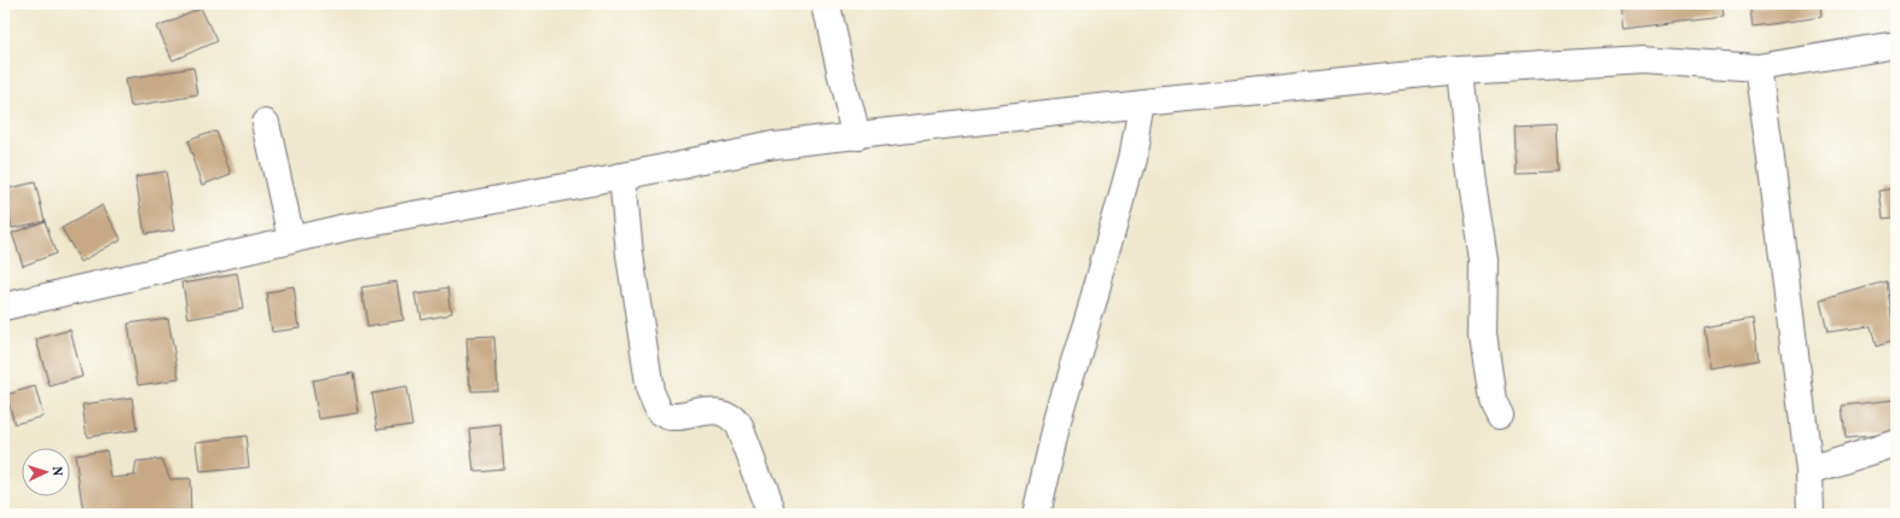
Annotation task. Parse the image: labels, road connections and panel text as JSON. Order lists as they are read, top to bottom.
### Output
{
  "north": "right"
}
